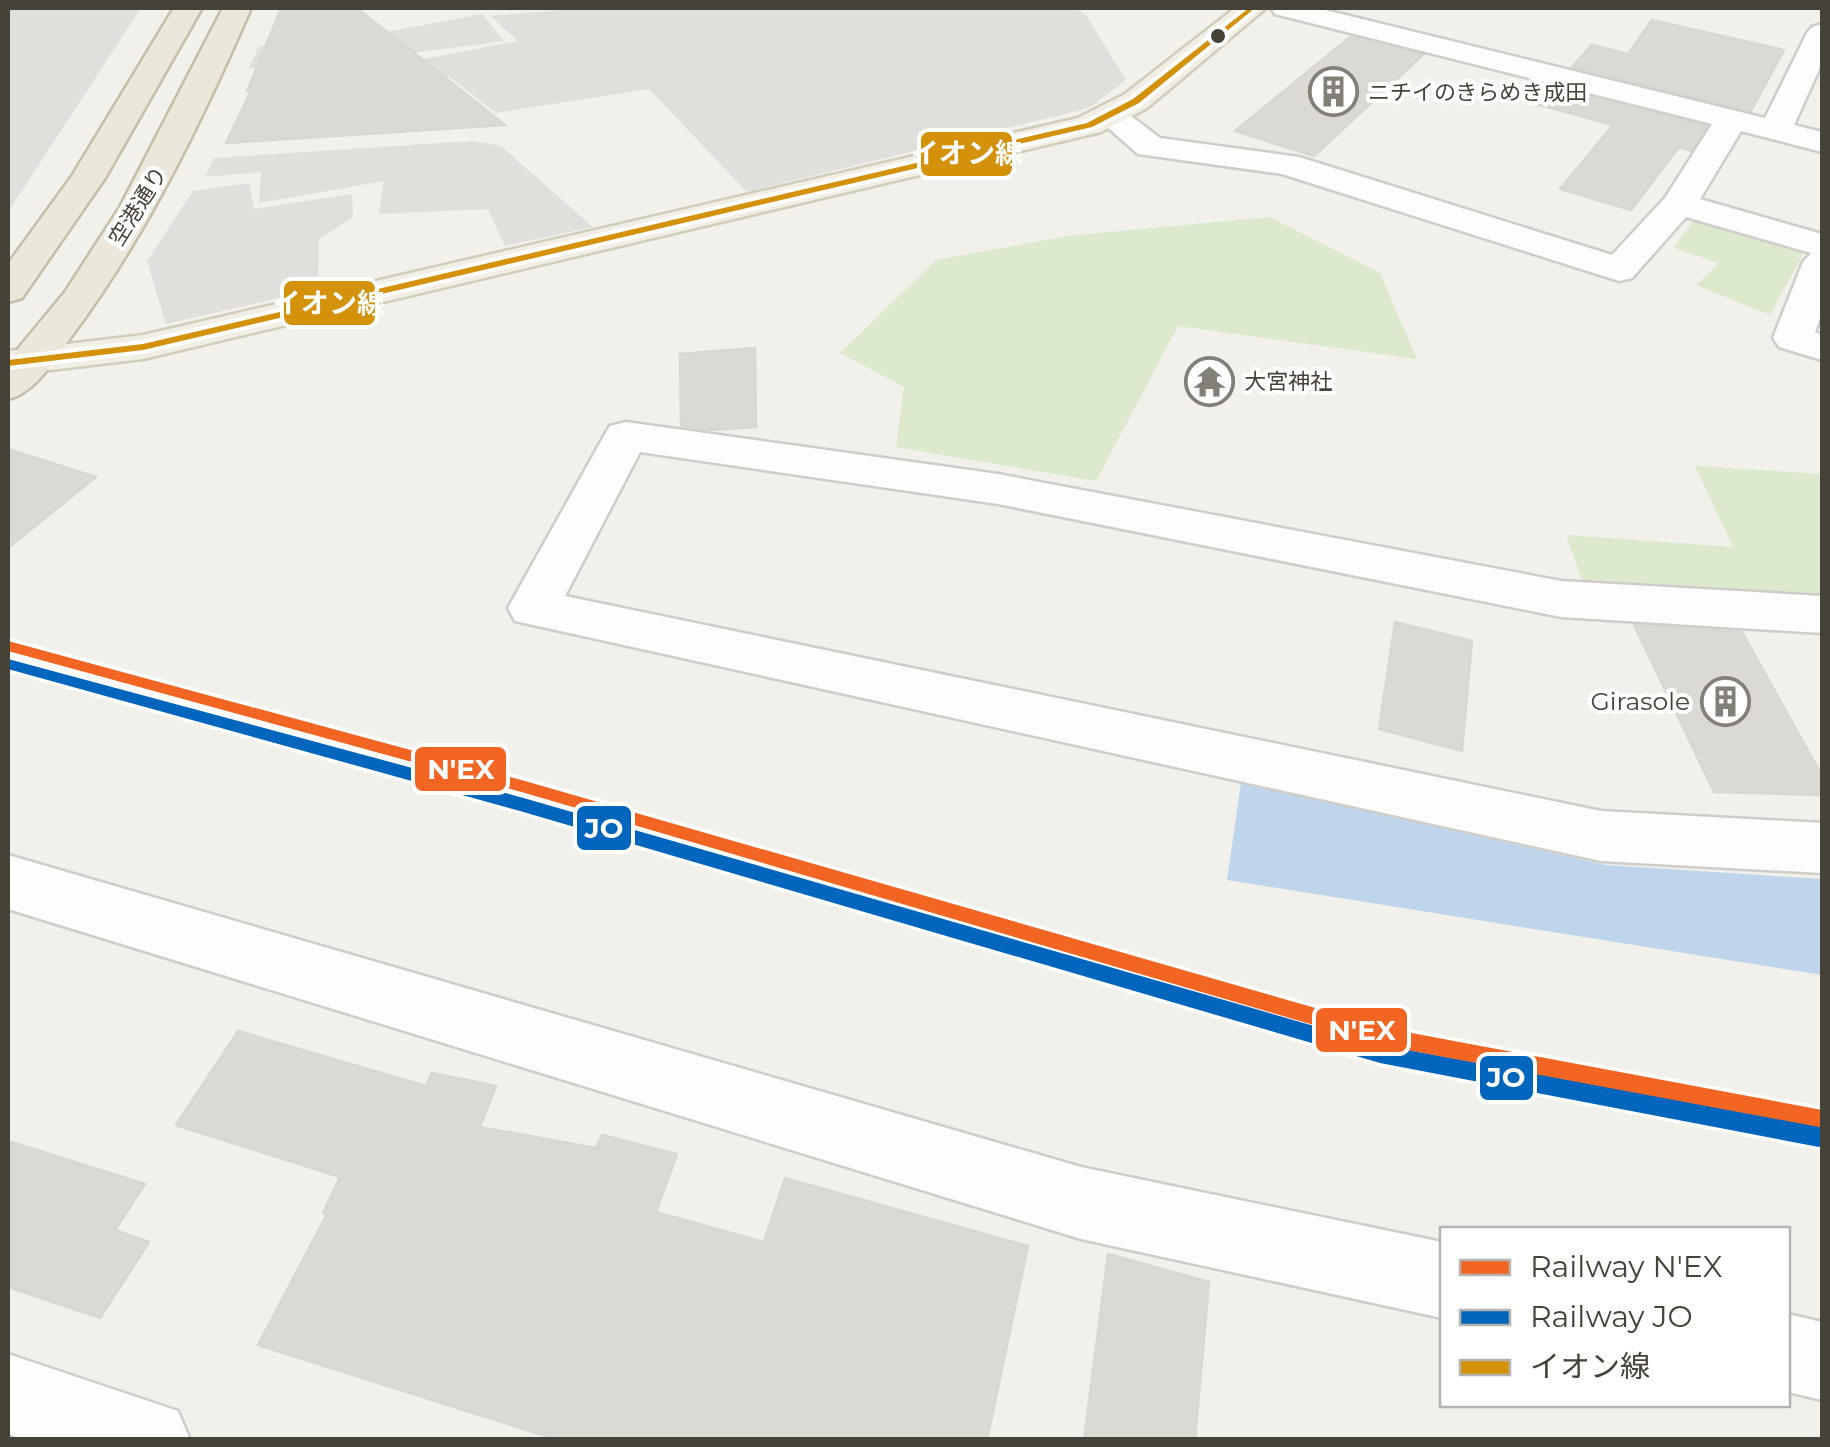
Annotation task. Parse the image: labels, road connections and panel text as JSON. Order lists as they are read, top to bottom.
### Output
{
  "streets": {
    "highway": ["空港通り"]
  },
  "places": {
    "building": ["ニチイのきらめき成田", "Girasole"],
    "temple": ["大宮神社"]
  },
  "lines": ["transit line イオン線", "rail line N'EX", "rail line JO"],
  "legend": ["Railway N'EX", "Railway JO", "イオン線"]
}
